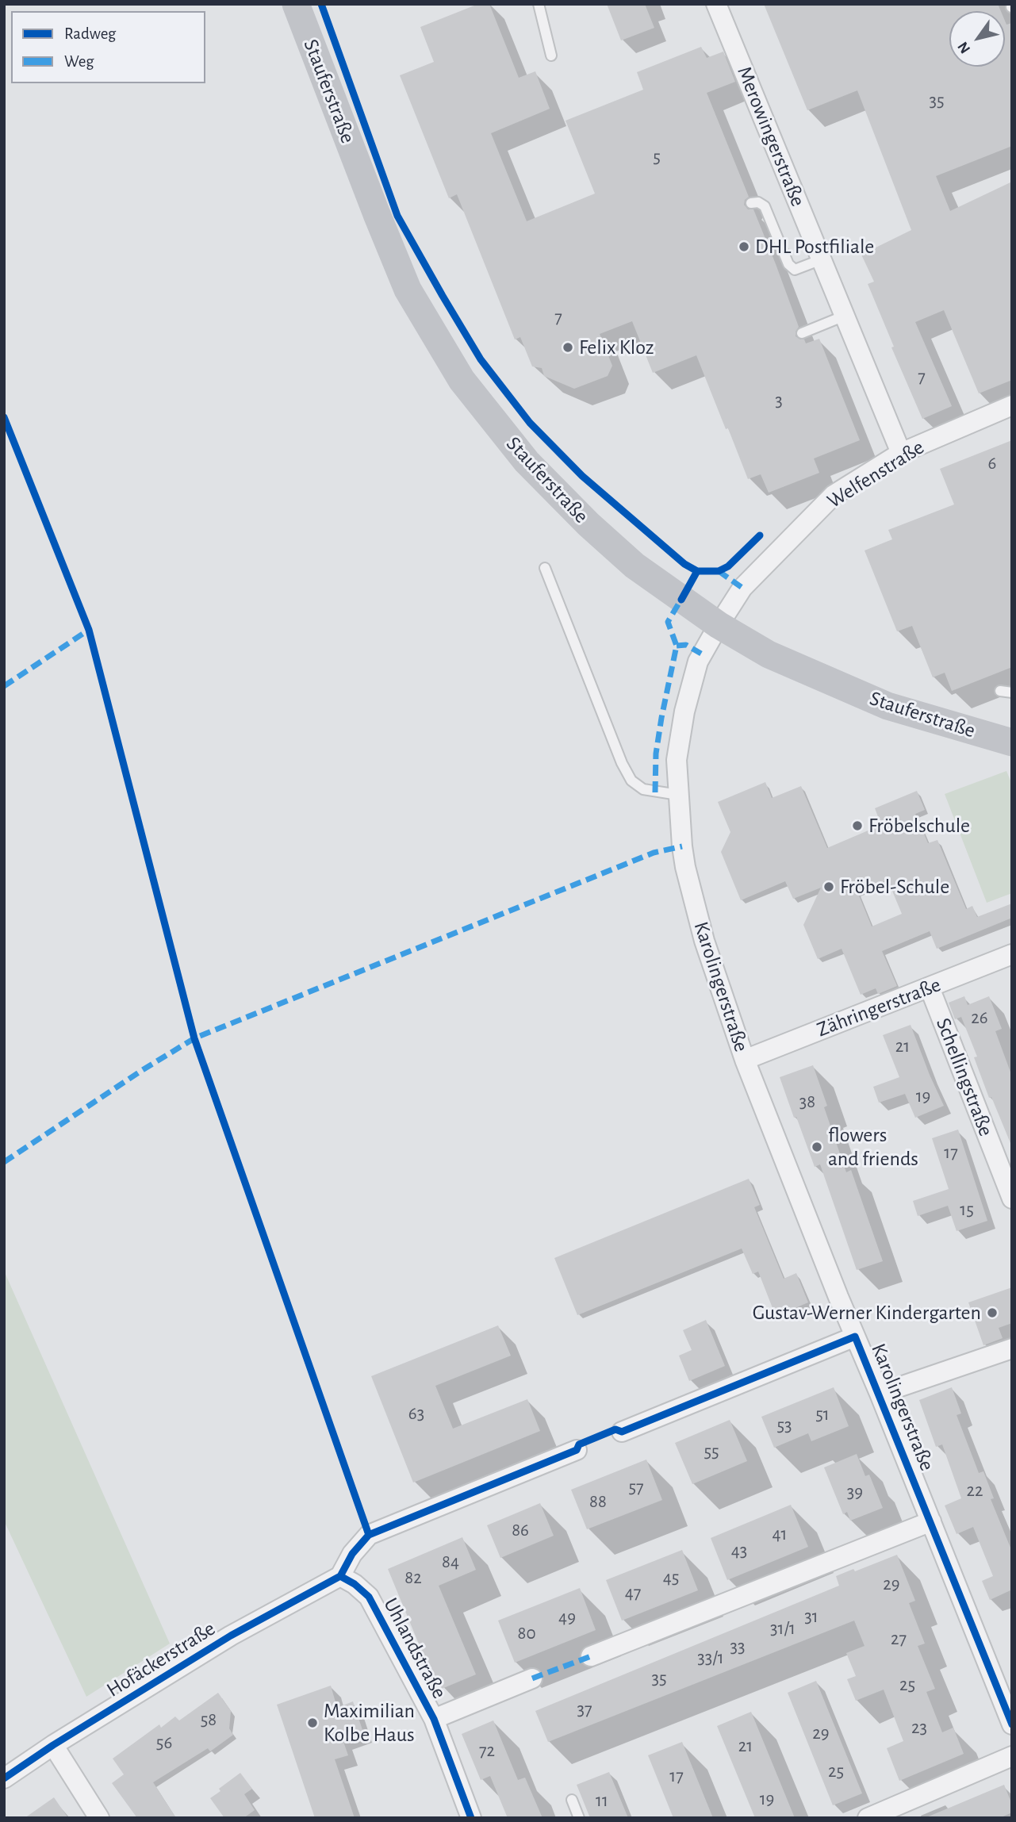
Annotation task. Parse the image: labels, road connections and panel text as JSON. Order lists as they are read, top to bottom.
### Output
{
  "streets": {
    "main road": ["Stauferstraße"],
    "street": [
      "Merowingerstraße",
      "Welfenstraße",
      "Karolingerstraße",
      "Zähringerstraße",
      "Schellingstraße",
      "Uhlandstraße",
      "Hofäckerstraße"
    ]
  },
  "crossings": [
    ["Stauferstraße", "Welfenstraße"],
    ["Stauferstraße", "Karolingerstraße"],
    ["Merowingerstraße", "Welfenstraße"],
    ["Welfenstraße", "Karolingerstraße"],
    ["Karolingerstraße", "Zähringerstraße"],
    ["Zähringerstraße", "Schellingstraße"],
    ["Uhlandstraße", "Hofäckerstraße"]
  ],
  "places": [
    "DHL Postfiliale",
    "Felix Kloz",
    "Fröbelschule",
    "Fröbel-Schule",
    "flowers and friends",
    "Gustav-Werner Kindergarten",
    "Maximilian Kolbe Haus"
  ],
  "house_numbers": [
    "35",
    "5",
    "7",
    "7",
    "3",
    "6",
    "26",
    "21",
    "19",
    "38",
    "17",
    "15",
    "63",
    "51",
    "53",
    "55",
    "57",
    "22",
    "39",
    "88",
    "86",
    "41",
    "43",
    "84",
    "82",
    "45",
    "29",
    "47",
    "31",
    "49",
    "31/1",
    "80",
    "27",
    "33",
    "33/1",
    "35",
    "25",
    "37",
    "58",
    "23",
    "29",
    "56",
    "21",
    "72",
    "25",
    "17",
    "19",
    "11"
  ],
  "legend": ["Radweg", "Weg"],
  "north": "bottom left"
}
